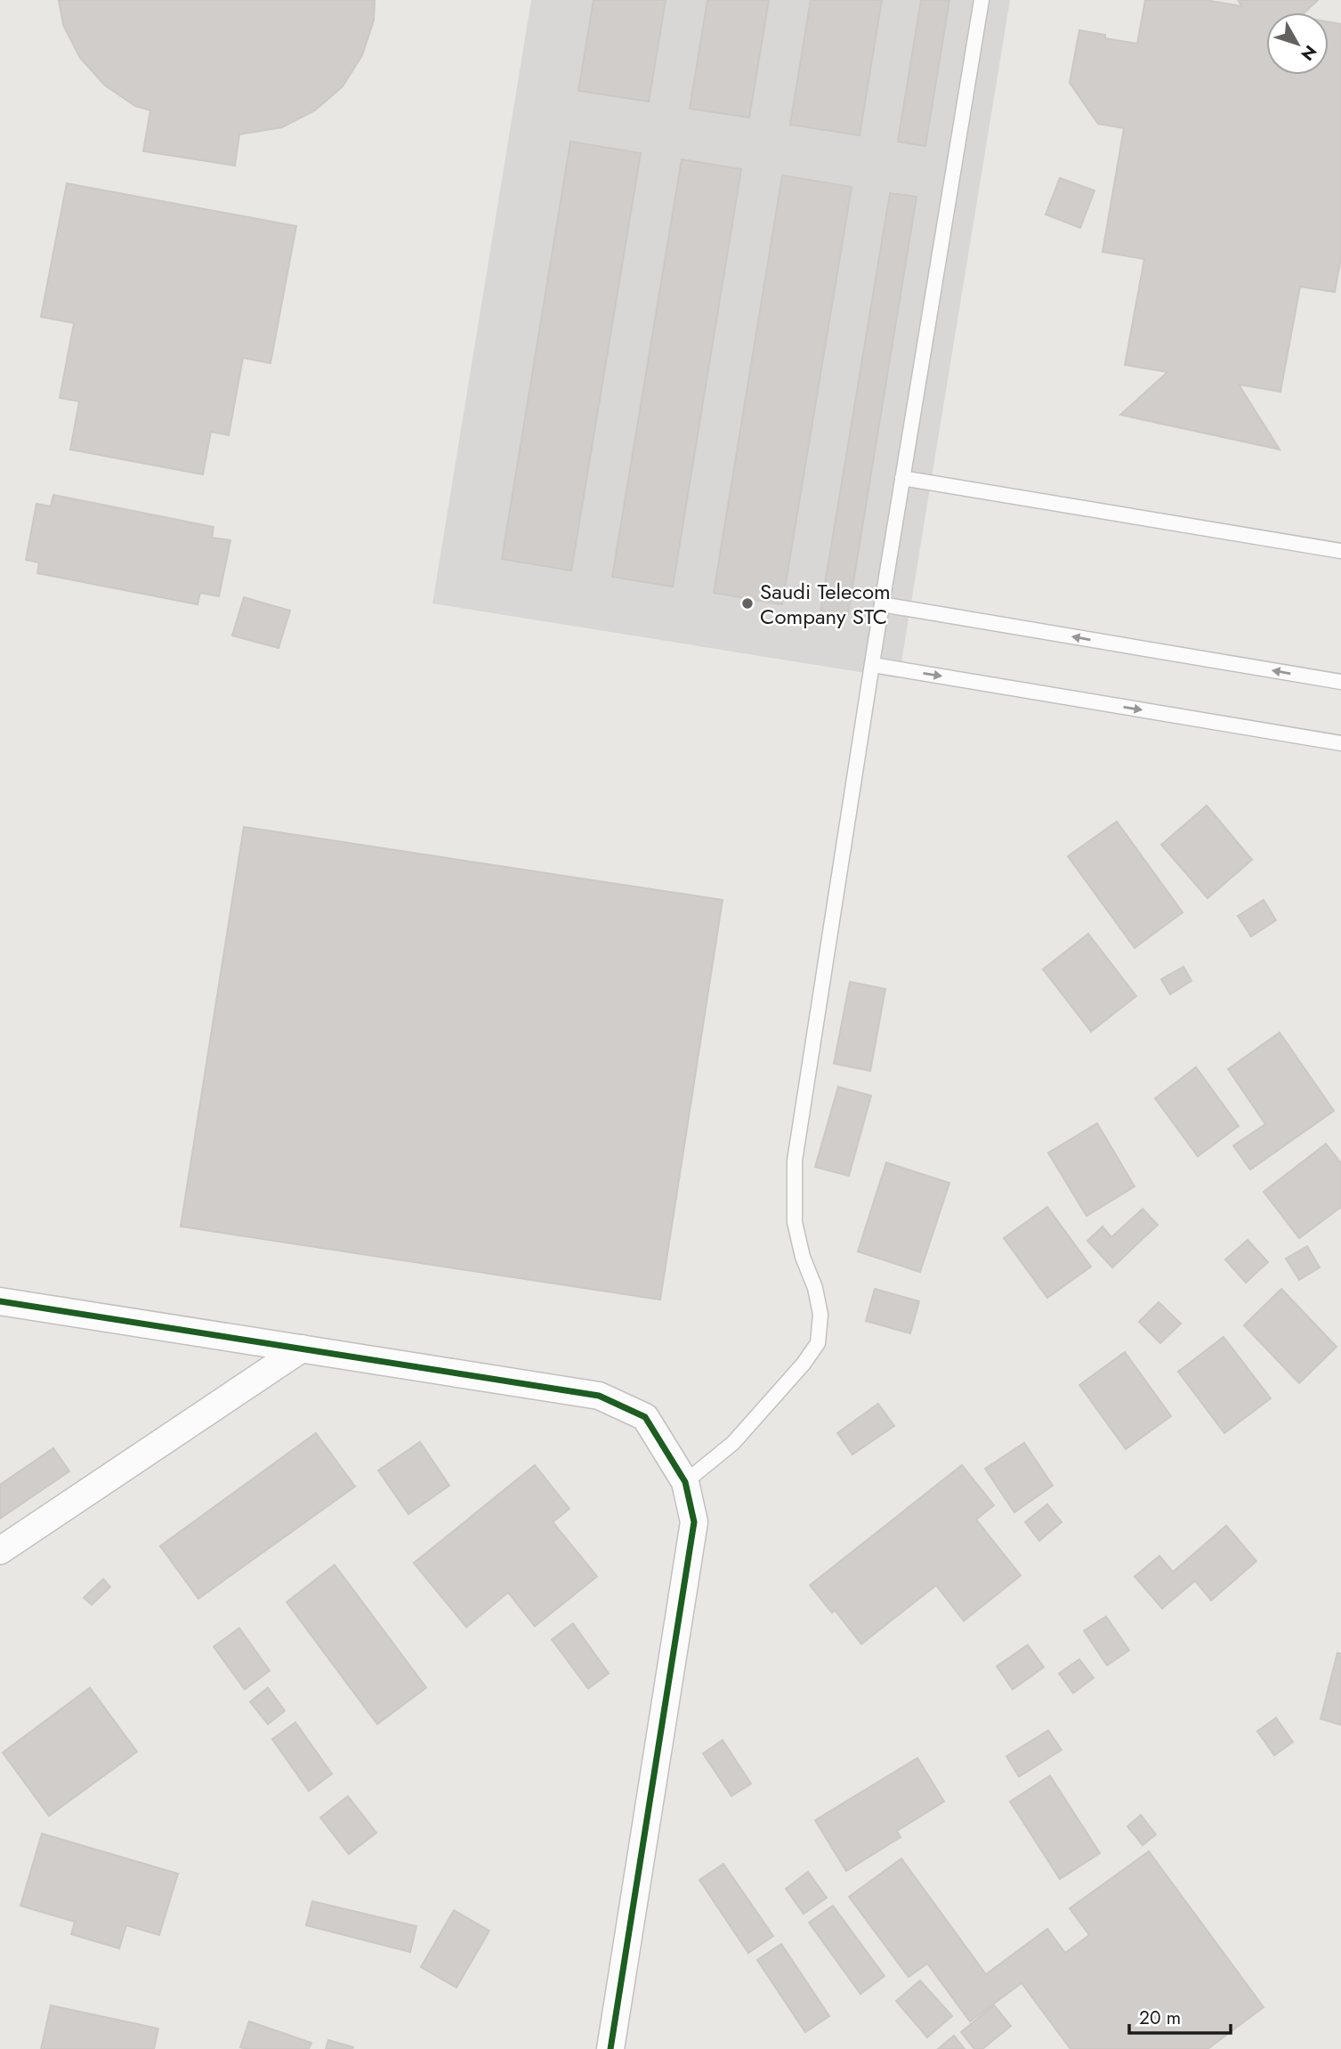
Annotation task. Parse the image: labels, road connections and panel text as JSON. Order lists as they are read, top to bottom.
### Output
{
  "places": ["Saudi Telecom Company STC"],
  "scale_bar": "20 m",
  "north": "bottom right"
}
